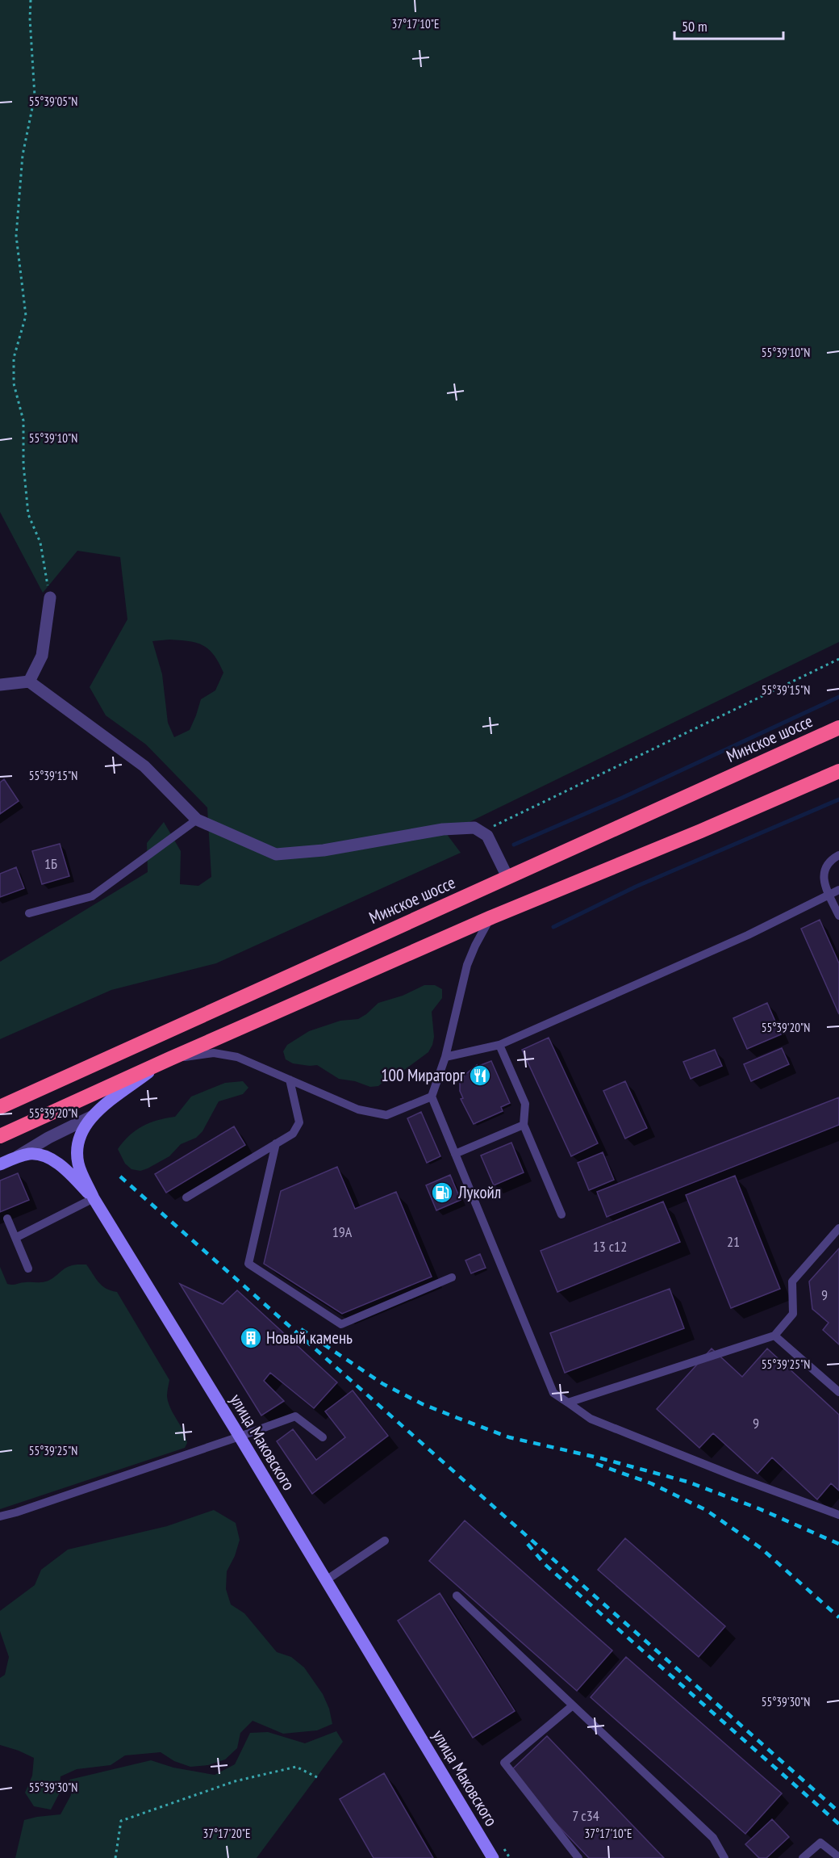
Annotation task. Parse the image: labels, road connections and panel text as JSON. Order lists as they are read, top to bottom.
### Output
{
  "streets": {
    "highway": ["Минское шоссе"],
    "main road": ["улица Маковского"]
  },
  "places": {
    "restaurant": ["100 Мираторг"],
    "fuel station": ["Лукойл"],
    "building": ["Новый камень"]
  },
  "house_numbers": [
    "1Б",
    "19А",
    "21",
    "13 с12",
    "9",
    "9",
    "7 с34"
  ],
  "scale_bar": "50 m",
  "coordinates": [
    "37°17'10\"E",
    "55°39'05\"N",
    "55°39'10\"N",
    "55°39'15\"N",
    "55°39'20\"N",
    "55°39'25\"N",
    "55°39'30\"N",
    "37°17'20\"E"
  ]
}
